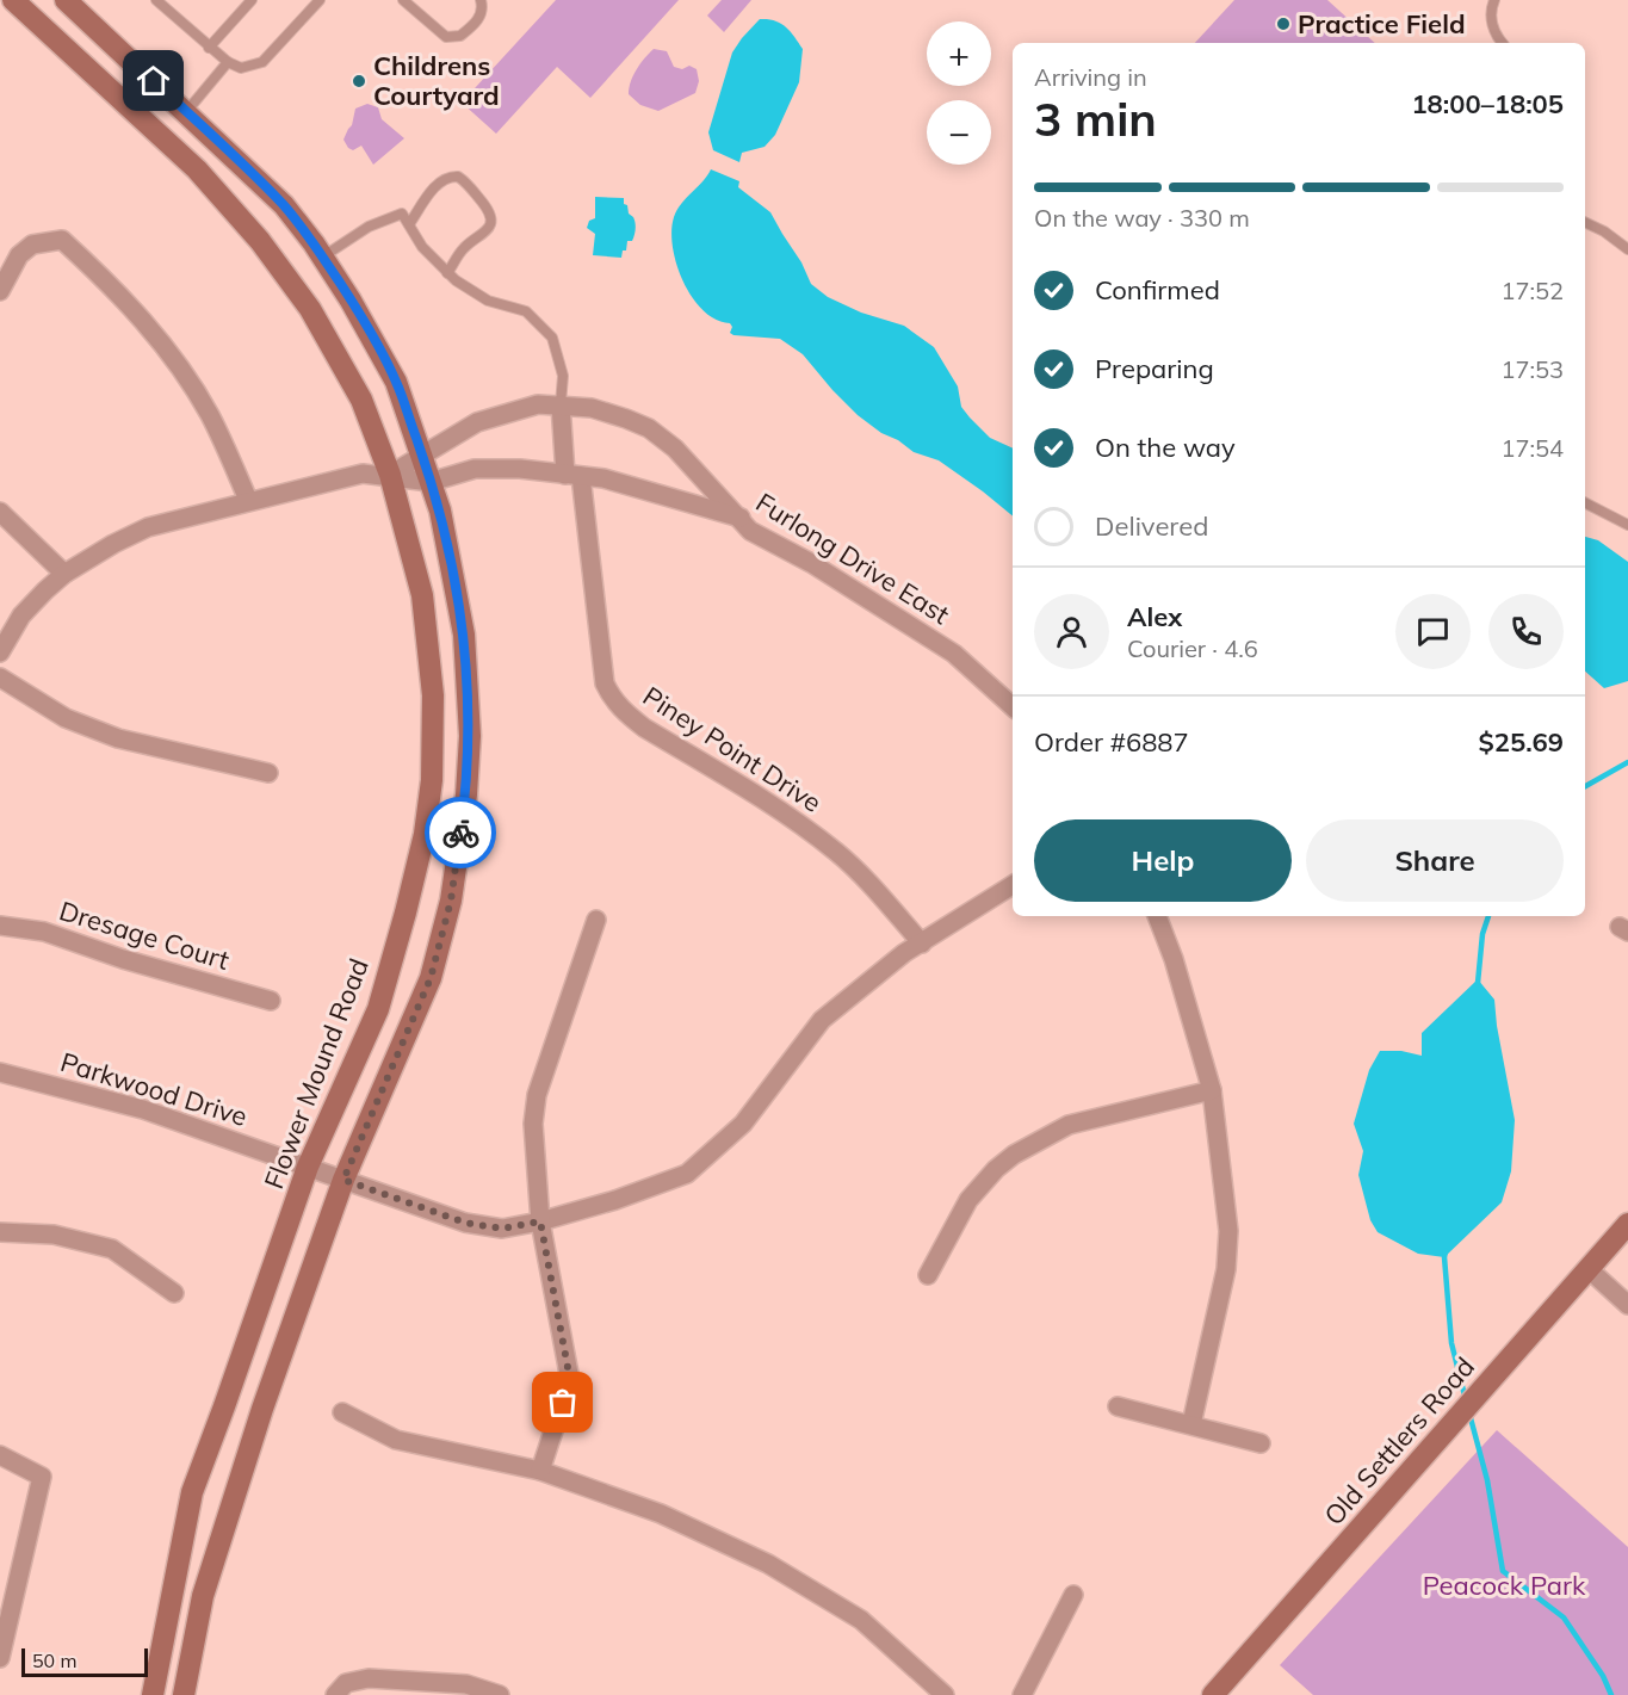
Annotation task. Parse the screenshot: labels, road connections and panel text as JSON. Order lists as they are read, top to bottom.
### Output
{
  "streets": {
    "main road": ["Flower Mound Road", "Old Settlers Road"],
    "street": [
      "Furlong Drive East",
      "Piney Point Drive",
      "Dresage Court",
      "Parkwood Drive"
    ]
  },
  "crossings": [
    ["Furlong Drive East", "Piney Point Drive"],
    ["Piney Point Drive", "Parkwood Drive"],
    ["Flower Mound Road", "Parkwood Drive"]
  ],
  "parks": ["Peacock Park"],
  "places": ["Practice Field", "Childrens Courtyard"],
  "scale_bar": "50 m",
  "page": {
    "map_buttons": ["+", "−"],
    "heading": ["3 min", "Arriving in", "18:00–18:05"],
    "panel": [
      "Alex",
      "Courier · 4.6",
      "Order #6887",
      "$25.69"
    ],
    "bar": "On the way · 330 m",
    "list": [
      ["Confirmed", "17:52"],
      ["Preparing", "17:53"],
      ["On the way", "17:54"],
      "Delivered"
    ],
    "buttons": ["Help", "Share"],
    "scale": "50 m"
  }
}
